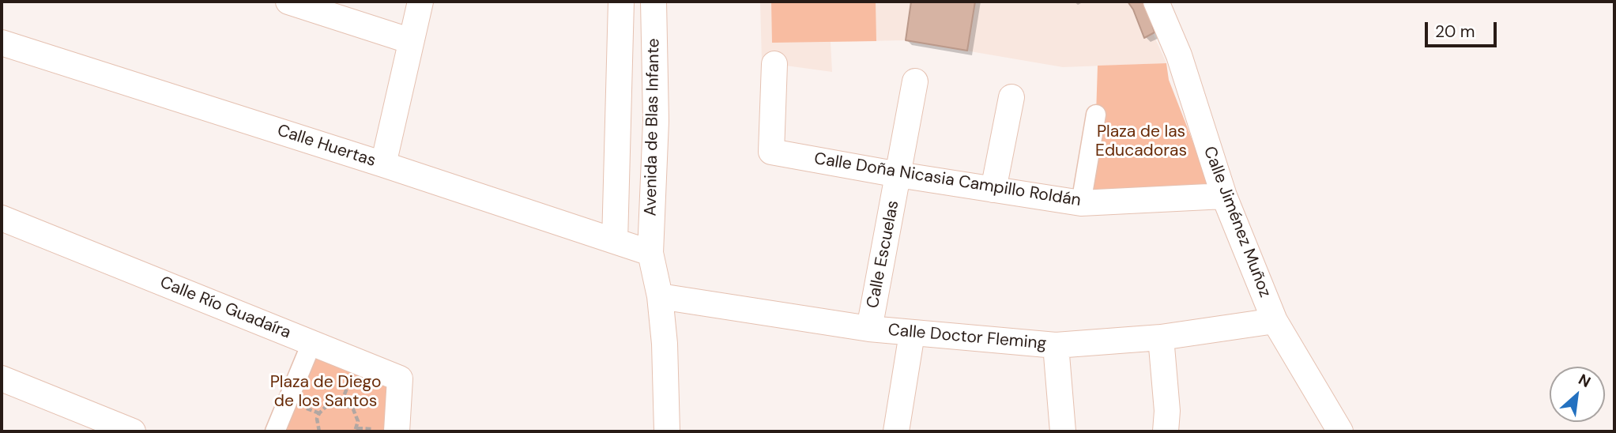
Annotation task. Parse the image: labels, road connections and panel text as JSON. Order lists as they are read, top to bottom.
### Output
{
  "streets": {
    "street": [
      "Avenida de Blas Infante",
      "Calle Huertas",
      "Calle Doña Nicasia Campillo Roldán",
      "Calle Jiménez Muñoz",
      "Calle Escuelas",
      "Calle Río Guadaíra",
      "Calle Doctor Fleming"
    ]
  },
  "crossings": [
    ["Avenida de Blas Infante", "Calle Huertas"],
    ["Avenida de Blas Infante", "Calle Doctor Fleming"],
    ["Calle Doña Nicasia Campillo Roldán", "Calle Jiménez Muñoz"],
    ["Calle Doña Nicasia Campillo Roldán", "Calle Escuelas"],
    ["Calle Jiménez Muñoz", "Calle Doctor Fleming"],
    ["Calle Escuelas", "Calle Doctor Fleming"]
  ],
  "parks": ["Plaza de las Educadoras", "Plaza de Diego de los Santos"],
  "scale_bar": "20 m",
  "north": "top right"
}
